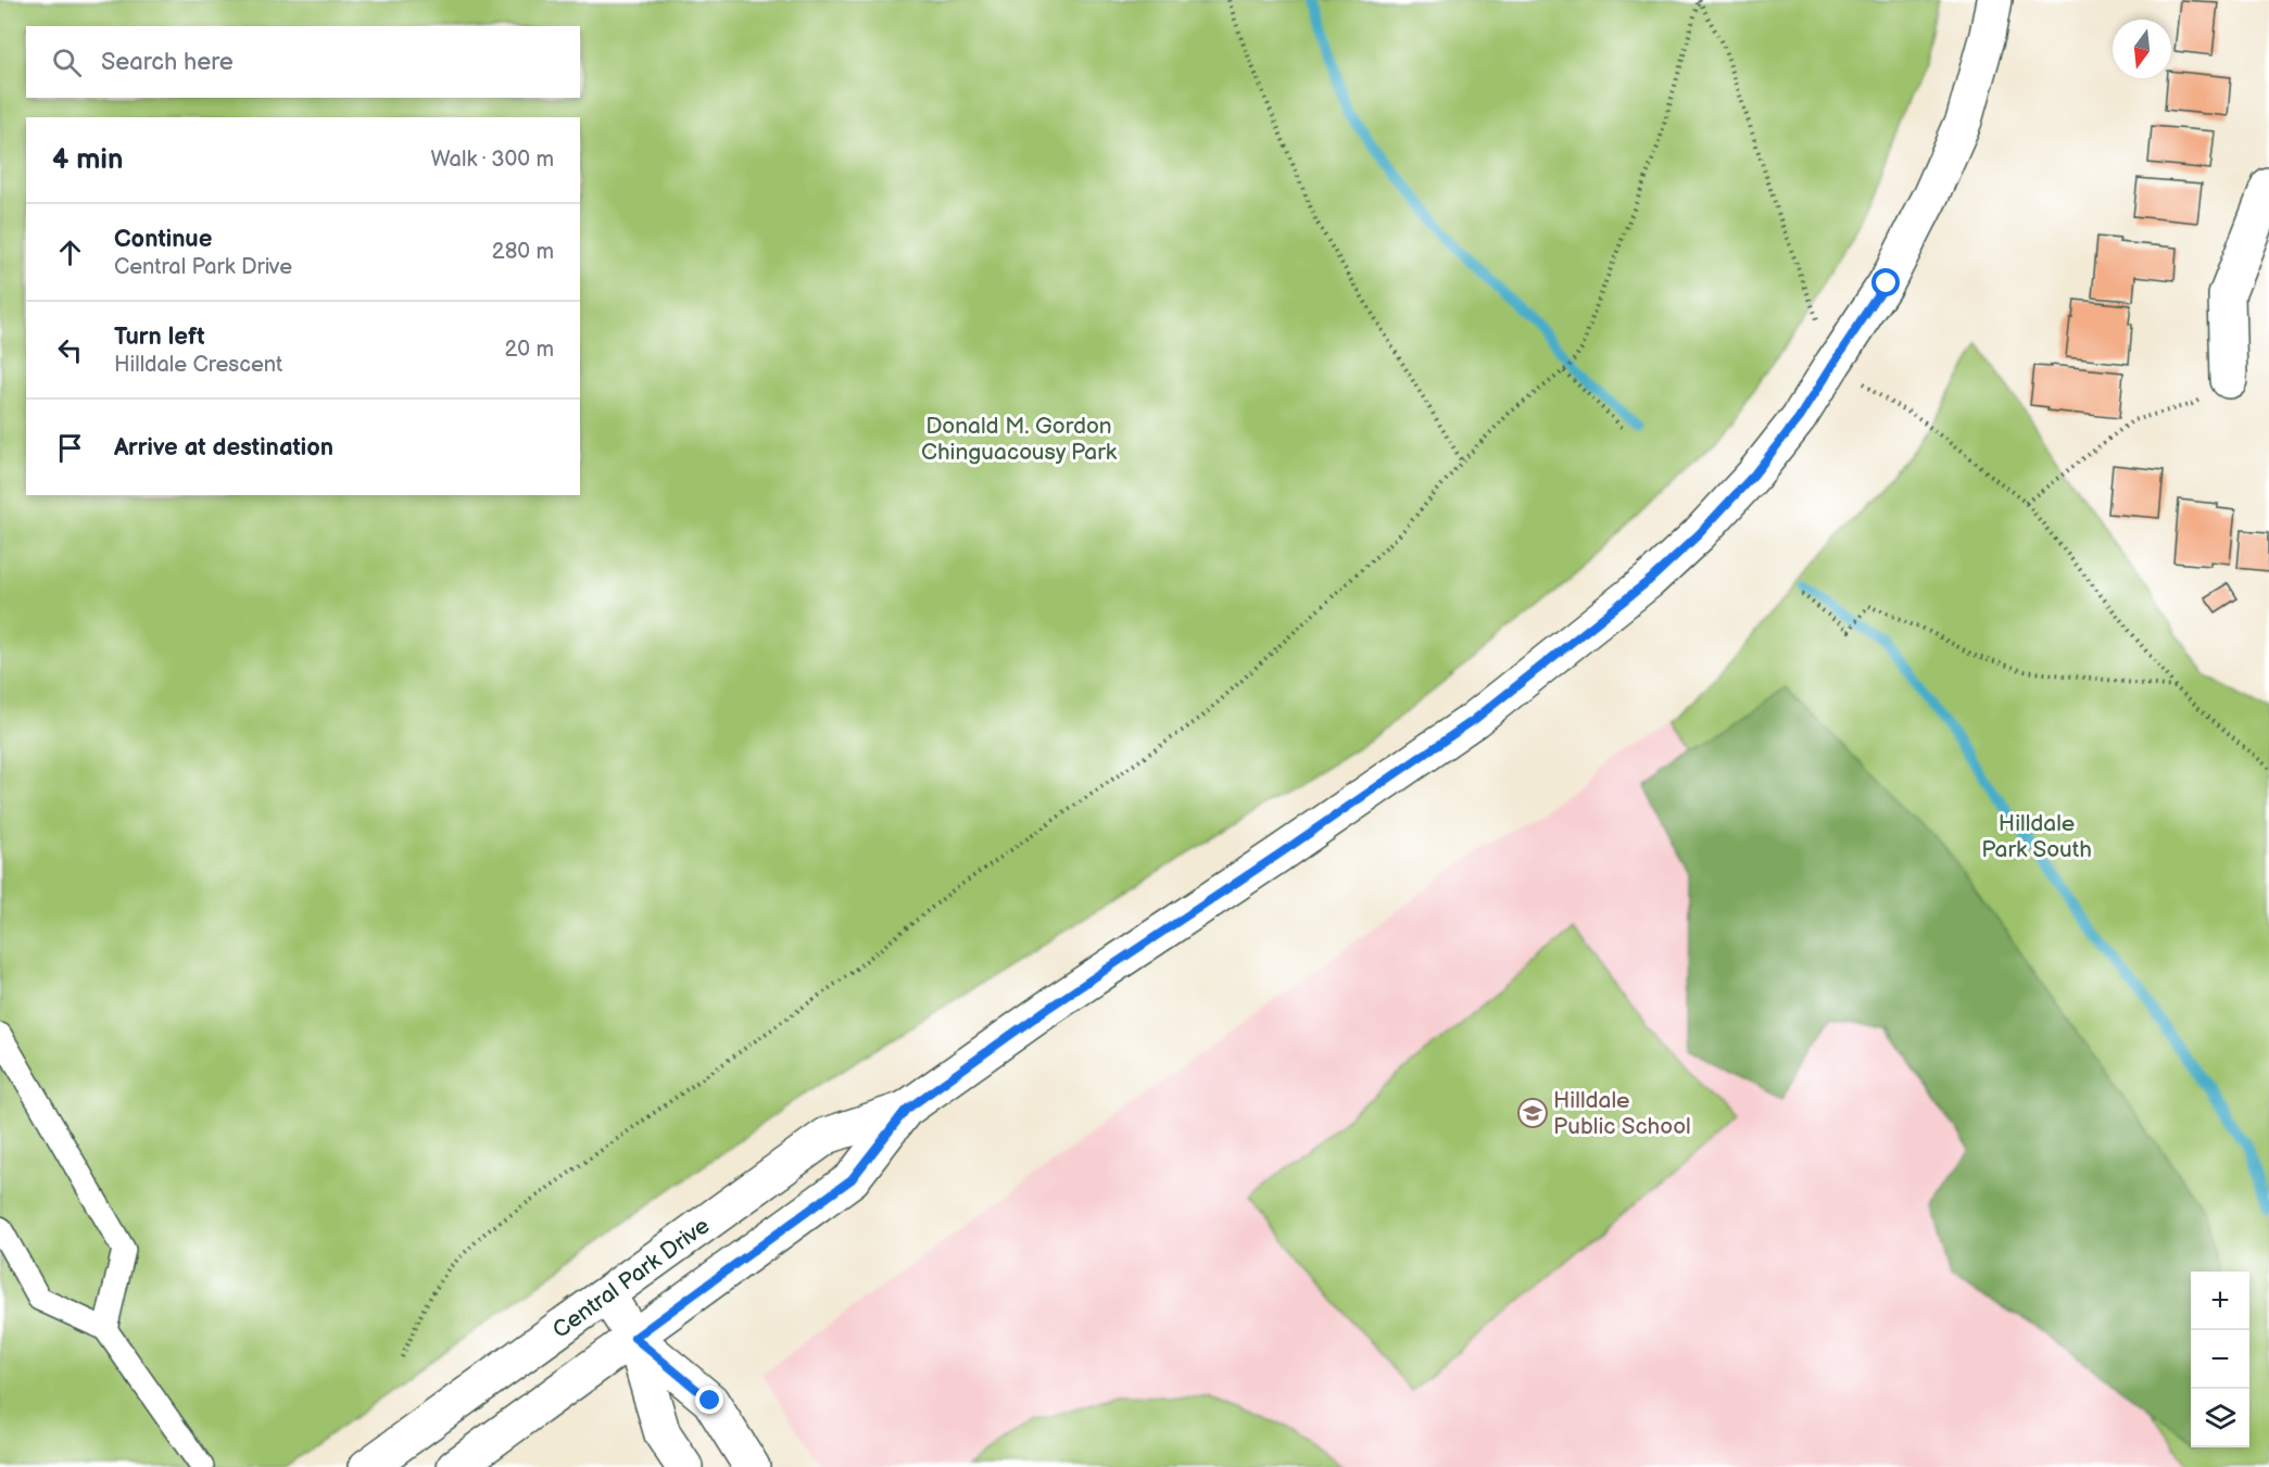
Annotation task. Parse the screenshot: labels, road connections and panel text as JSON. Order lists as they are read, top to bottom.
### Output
{
  "streets": {
    "street": ["Central Park Drive"]
  },
  "parks": ["Donald M. Gordon Chinguacousy Park", "Hilldale Park South"],
  "places": {
    "school or university": ["Hilldale Public School"]
  },
  "north": "bottom",
  "page": {
    "search": "Search here",
    "heading": ["4 min", "Walk · 300 m"],
    "list": [
      ["Continue", "Central Park Drive", "280 m"],
      ["Turn left", "Hilldale Crescent", "20 m"],
      "Arrive at destination"
    ],
    "map_buttons": ["+", "−"]
  }
}
